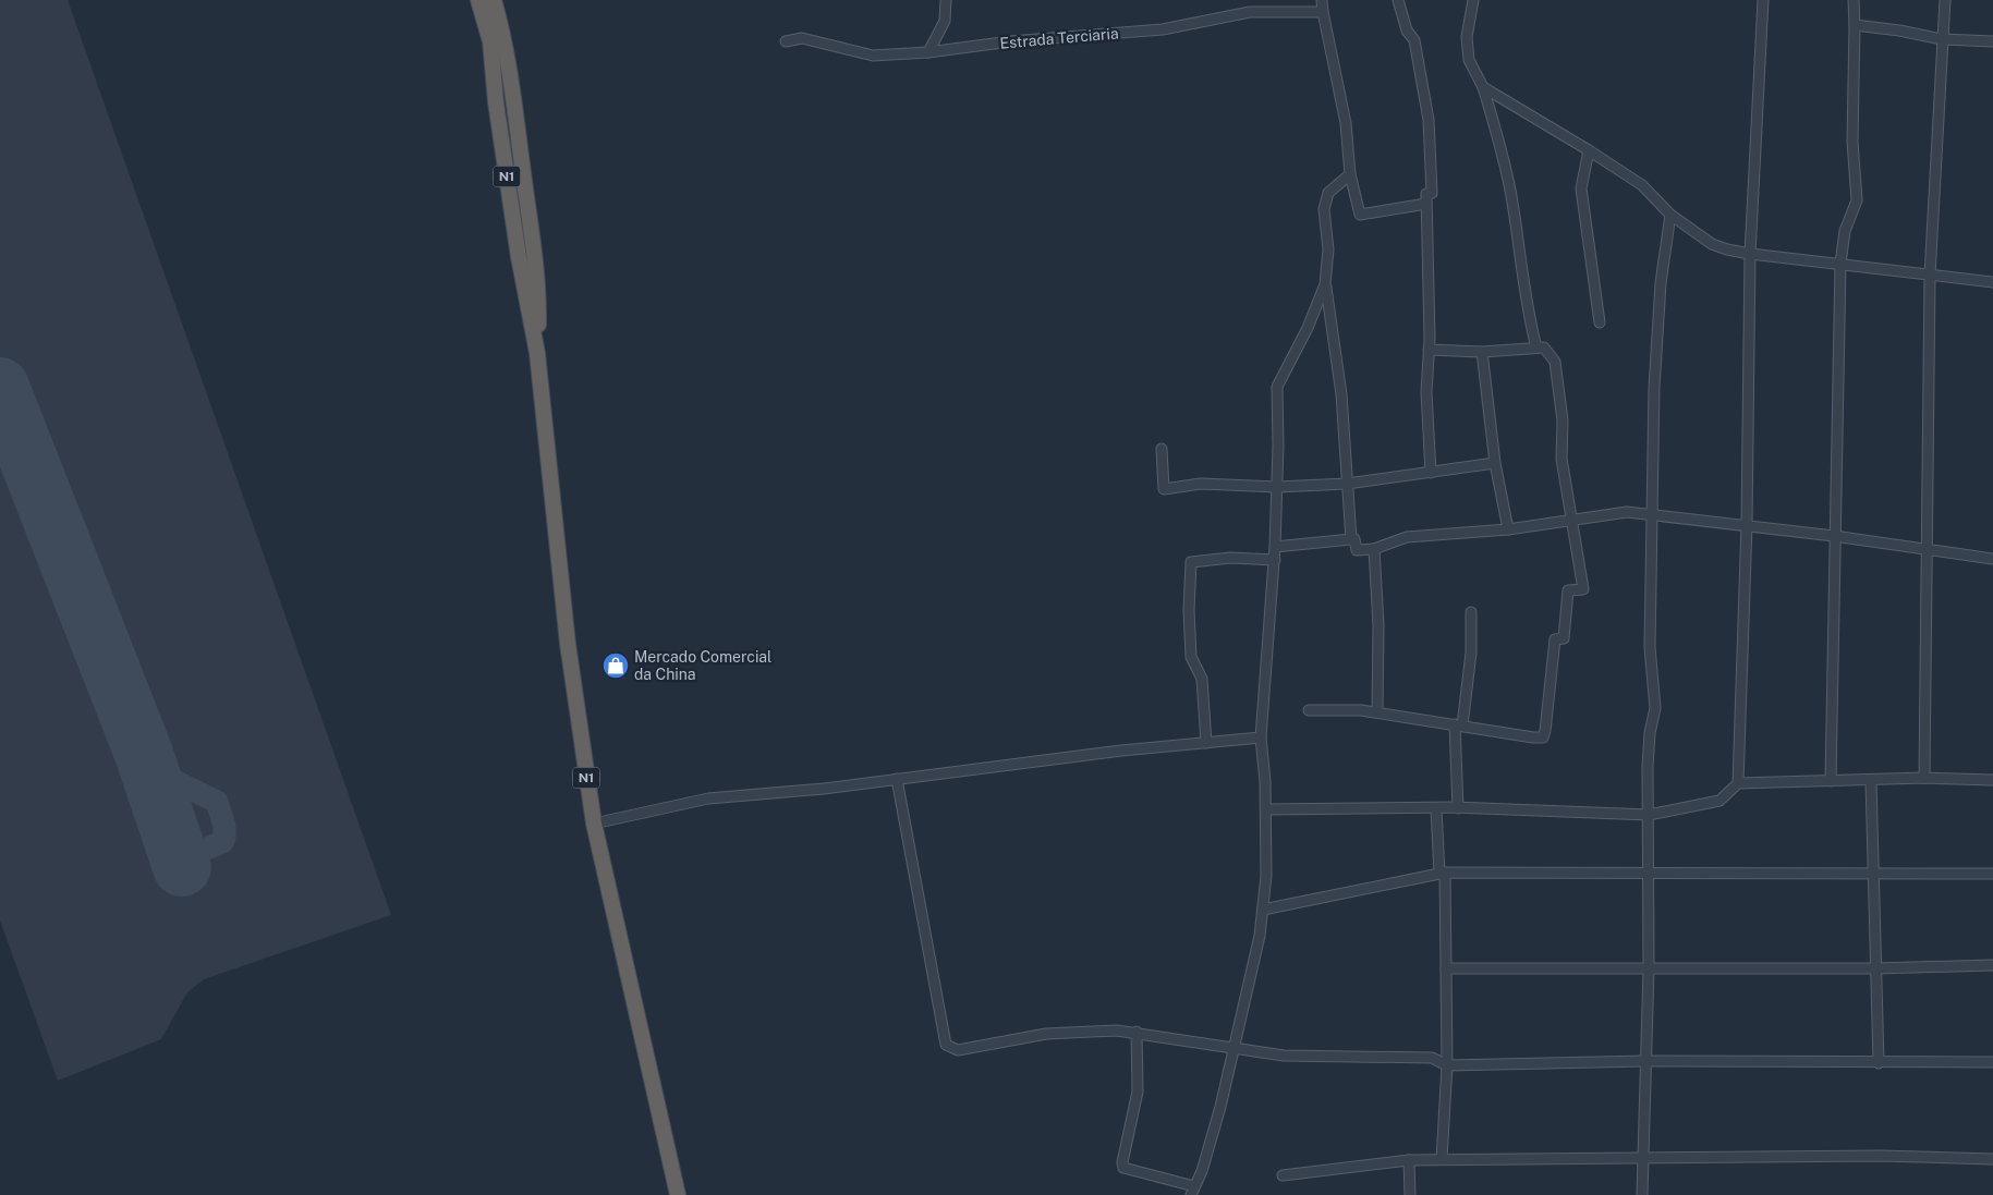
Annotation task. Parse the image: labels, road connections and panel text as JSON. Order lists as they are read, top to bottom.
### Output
{
  "streets": {
    "highway": ["N1"],
    "street": ["Estrada Terciaria"]
  },
  "places": {
    "shop": ["Mercado Comercial da China"]
  }
}
